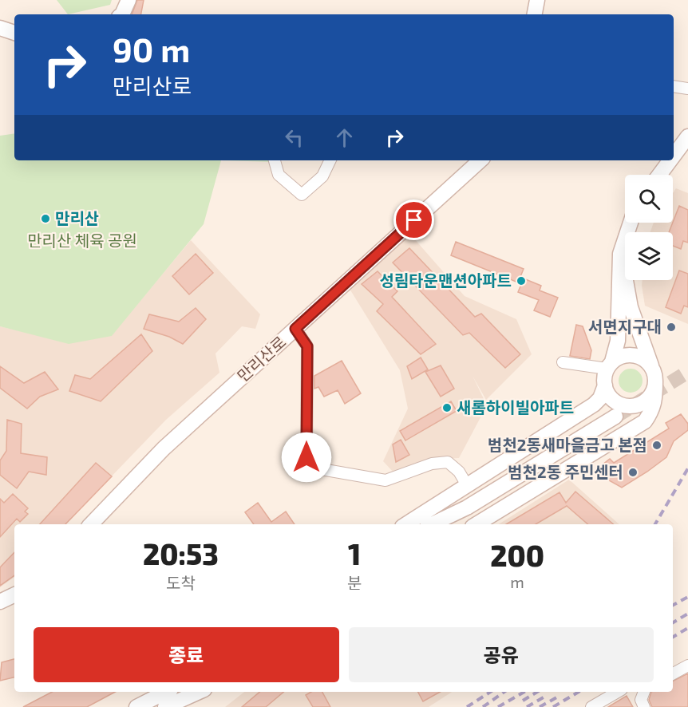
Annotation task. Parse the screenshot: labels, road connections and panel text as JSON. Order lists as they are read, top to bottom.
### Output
{
  "streets": {
    "main road": ["만리산로"]
  },
  "parks": ["만리산 체육 공원"],
  "places": [
    "만리산",
    "성림타운맨션아파트",
    "서면지구대",
    "새롬하이빌아파트",
    "범천2동새마을금고 본점",
    "범천2동 주민센터"
  ],
  "page": {
    "turn": ["90 m", "만리산로"],
    "eta": [
      "20:53",
      "도착",
      "1",
      "분",
      "200",
      "m"
    ],
    "buttons": ["종료", "공유"]
  }
}
